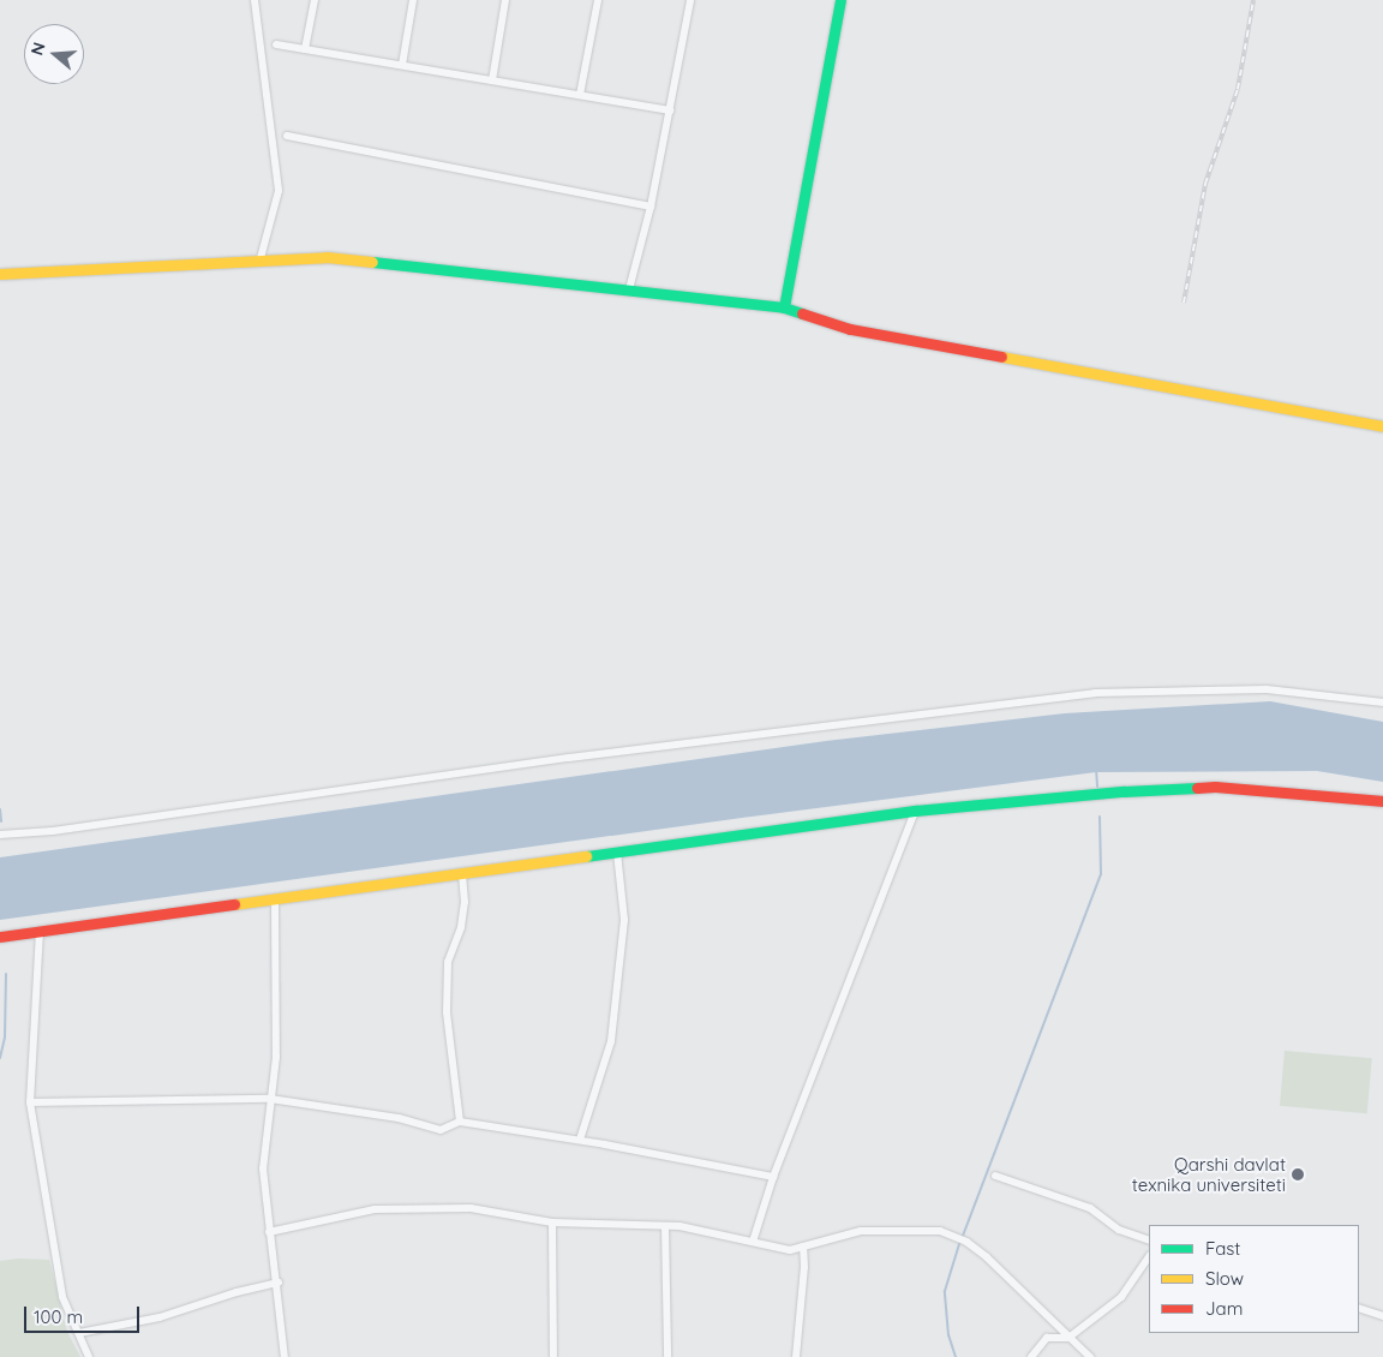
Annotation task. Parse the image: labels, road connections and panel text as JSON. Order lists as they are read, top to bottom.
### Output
{
  "places": ["Qarshi davlat texnika universiteti"],
  "legend": ["Fast", "Slow", "Jam"],
  "scale_bar": "100 m",
  "north": "left"
}
